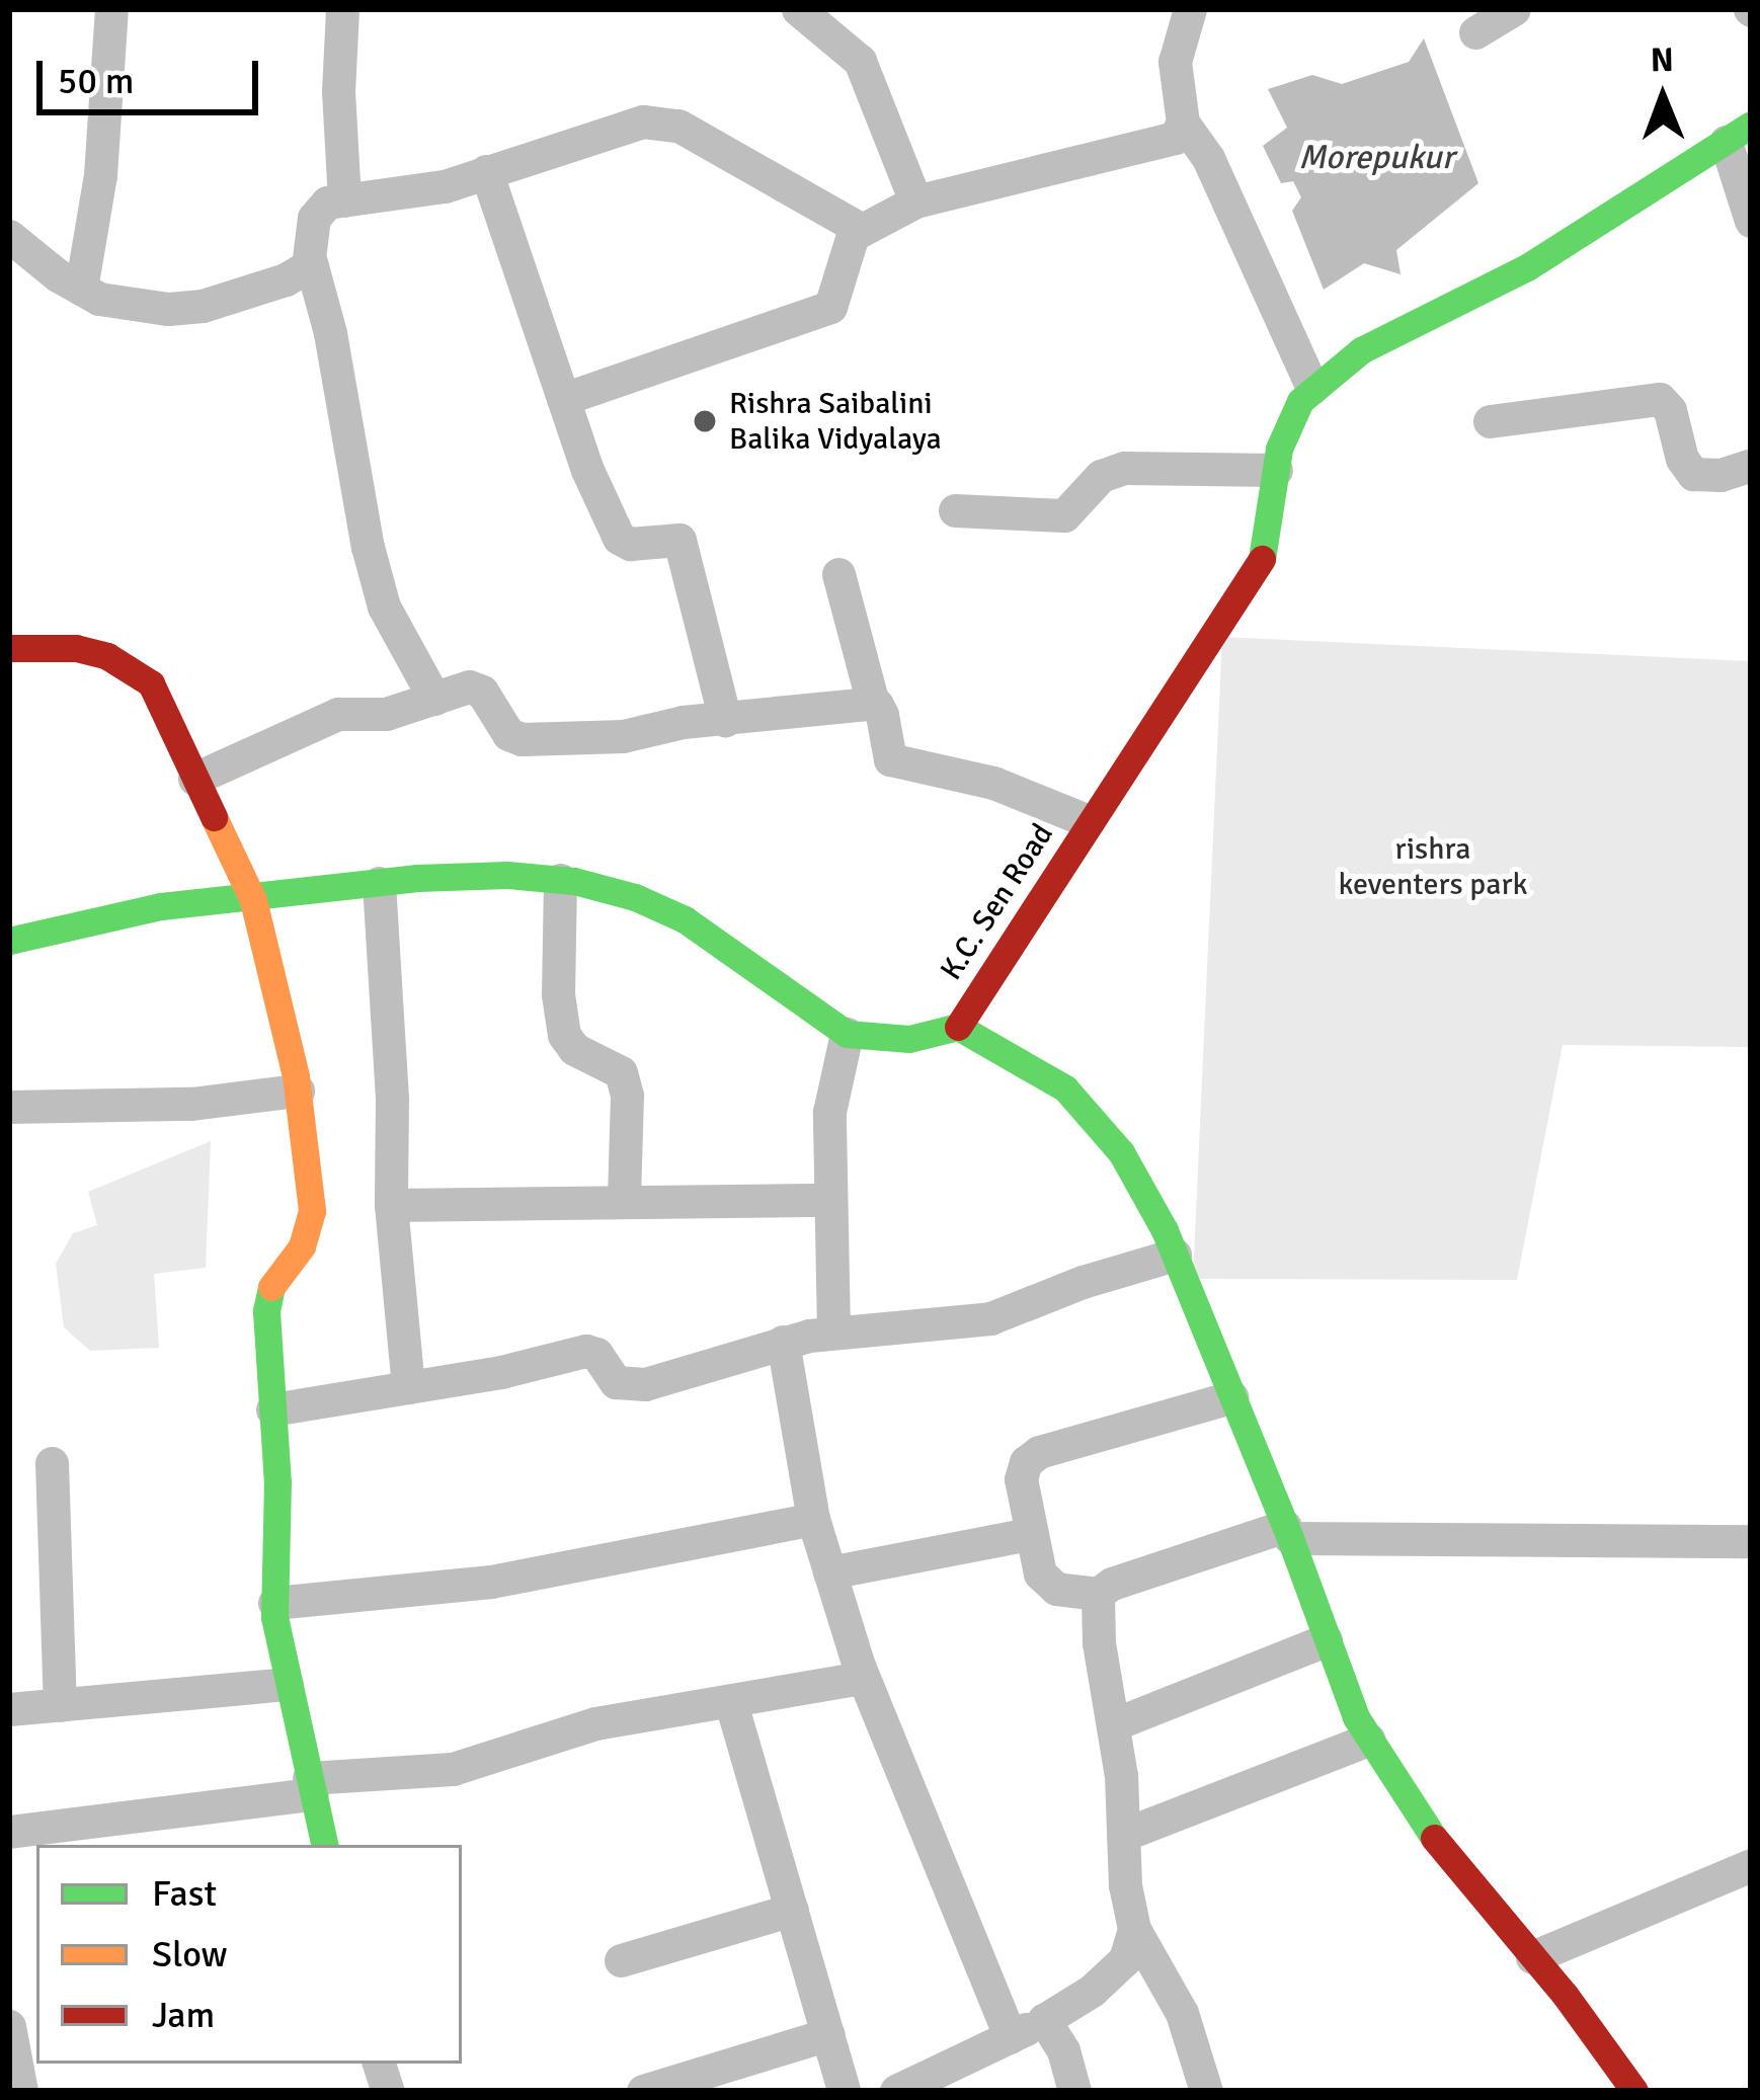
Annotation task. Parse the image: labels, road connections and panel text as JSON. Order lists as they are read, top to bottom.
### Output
{
  "streets": {
    "street": ["K.C. Sen Road"]
  },
  "water": ["Morepukur"],
  "parks": ["rishra keventers park"],
  "places": ["Rishra Saibalini Balika Vidyalaya"],
  "legend": ["Fast", "Slow", "Jam"],
  "scale_bar": "50 m",
  "north": "top"
}
